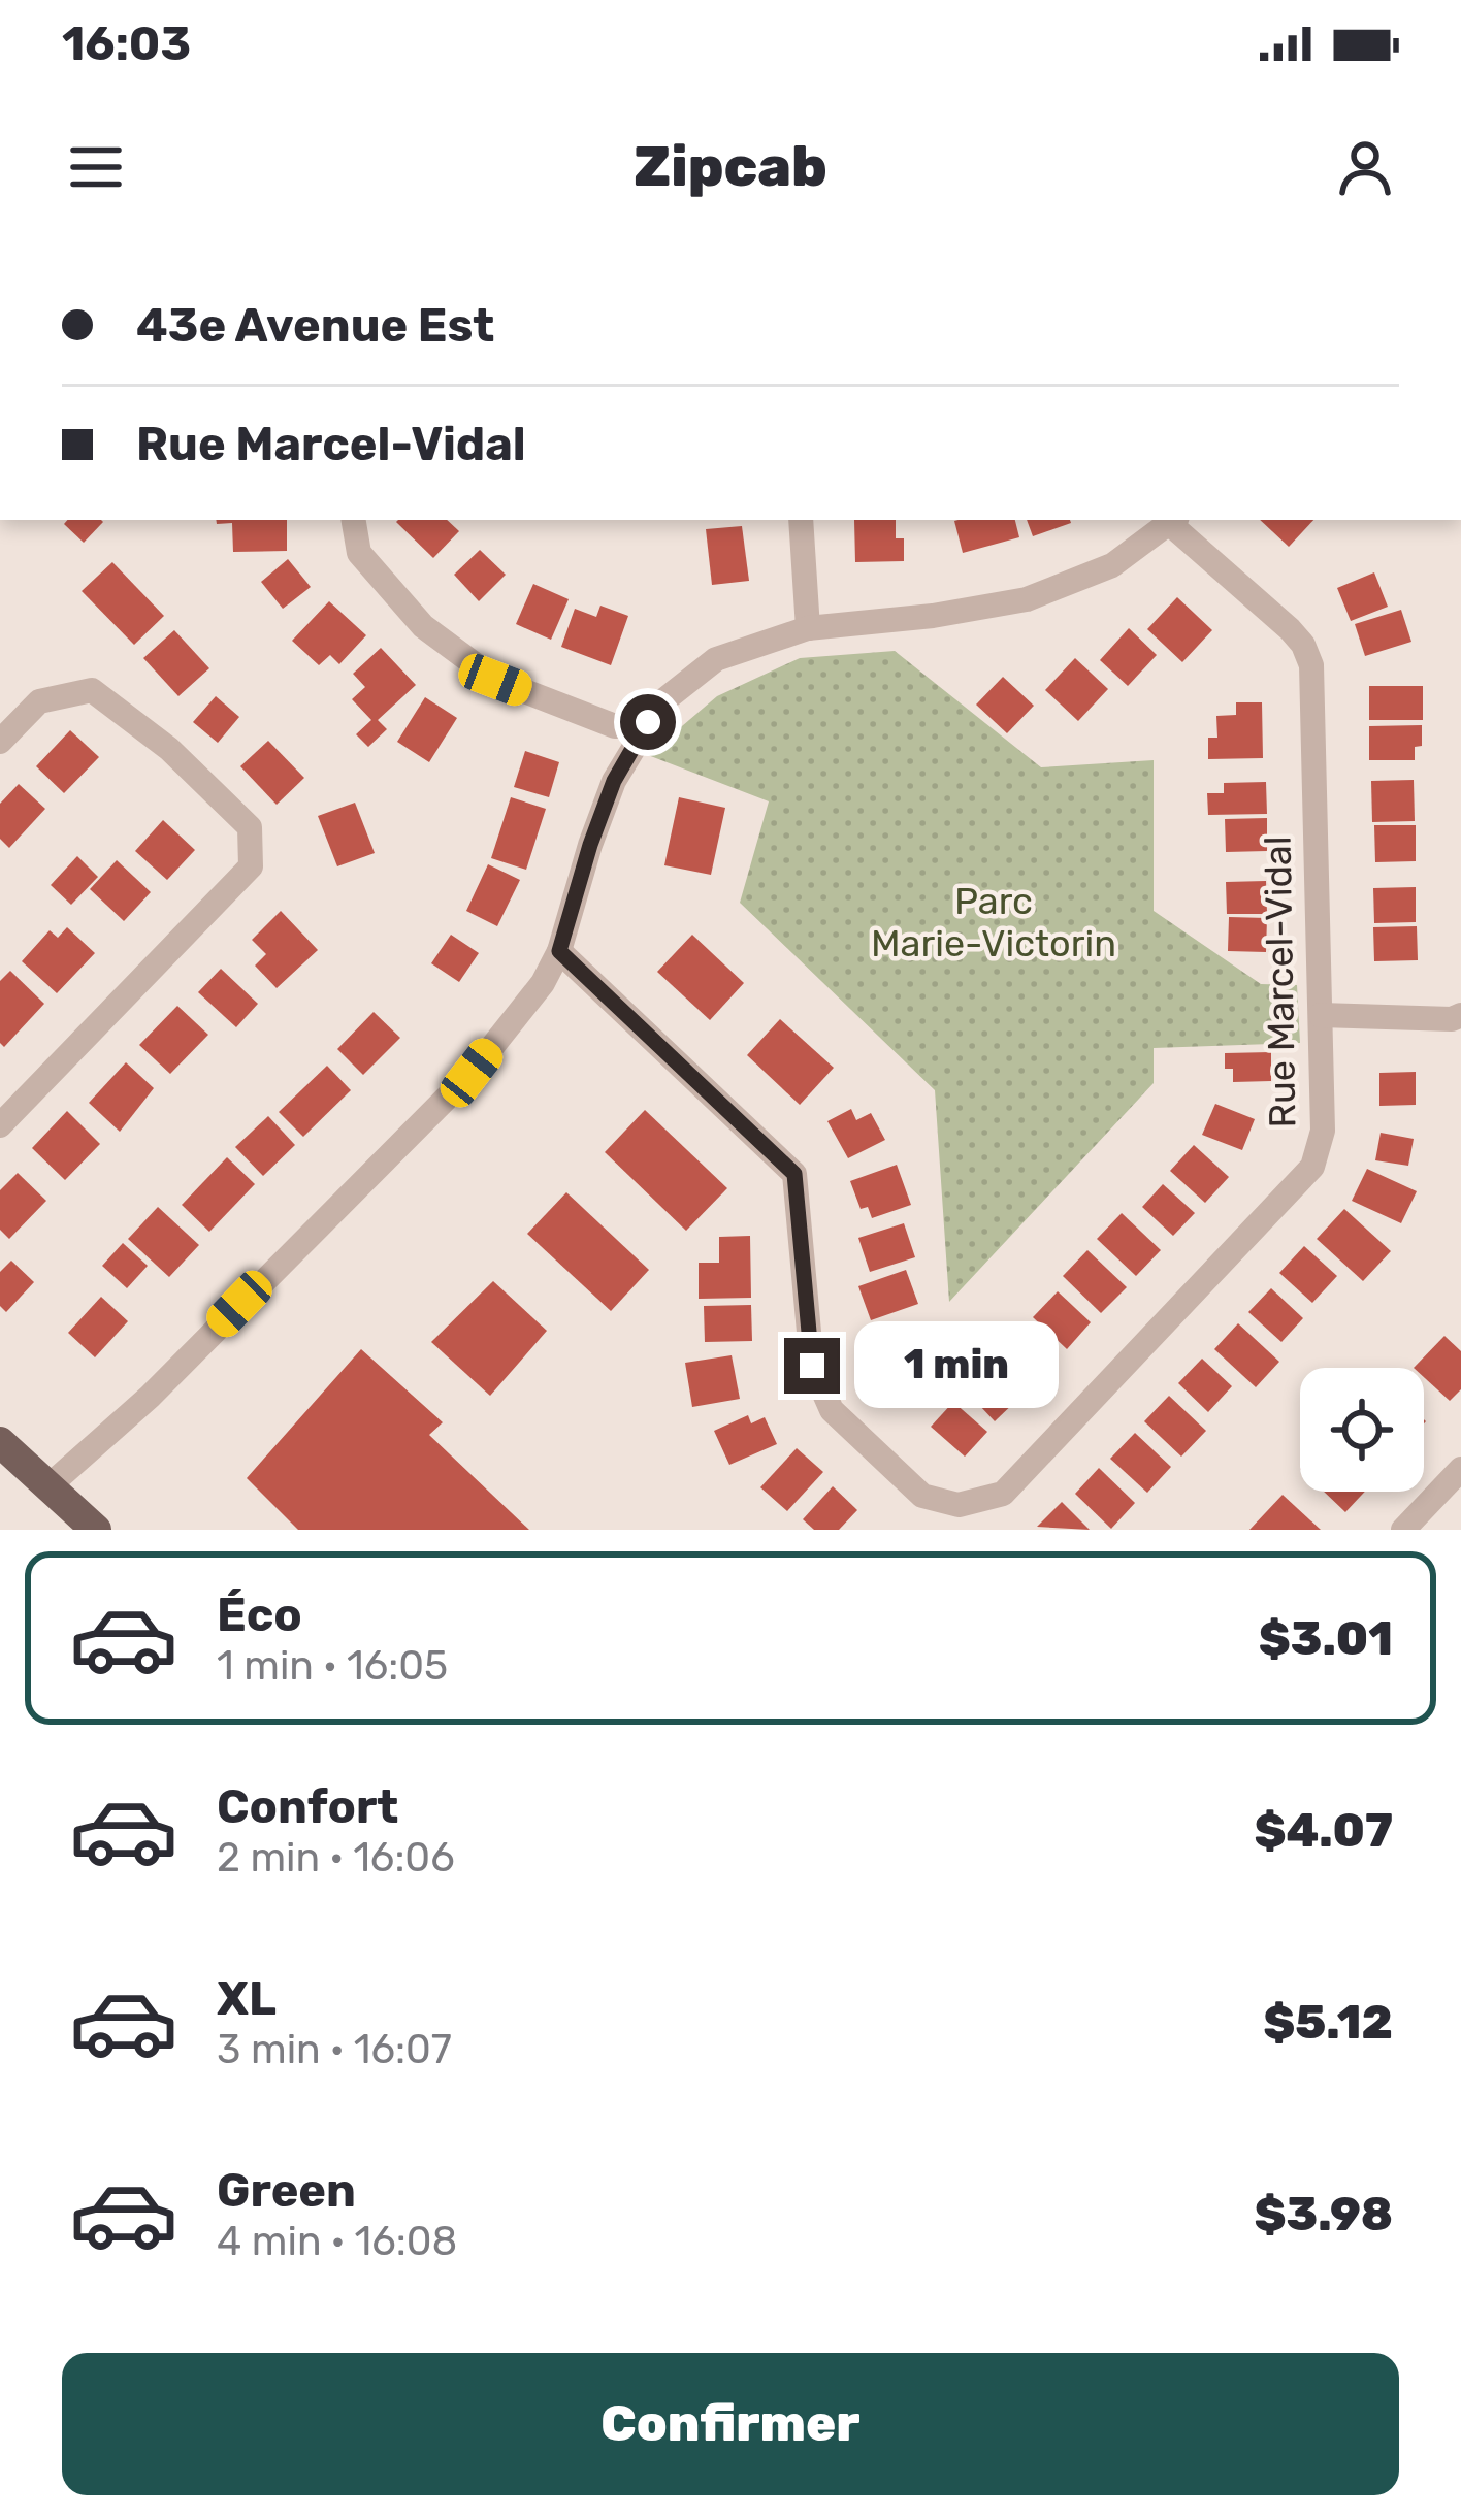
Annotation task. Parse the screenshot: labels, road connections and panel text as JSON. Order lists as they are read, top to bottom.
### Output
{
  "streets": {
    "street": ["Rue Marcel-Vidal"]
  },
  "parks": ["Parc Marie-Victorin"],
  "page": {
    "status": "16:03",
    "header": "Zipcab",
    "banner": ["43e Avenue Est", "Rue Marcel-Vidal"],
    "bubble": "1 min",
    "list": [
      {
        "name": "Éco",
        "note": "1 min · 16:05",
        "value": "$3.01"
      },
      {
        "name": "Confort",
        "note": "2 min · 16:06",
        "value": "$4.07"
      },
      {
        "name": "XL",
        "note": "3 min · 16:07",
        "value": "$5.12"
      },
      {
        "name": "Green",
        "note": "4 min · 16:08",
        "value": "$3.98"
      }
    ],
    "buttons": "Confirmer"
  }
}
